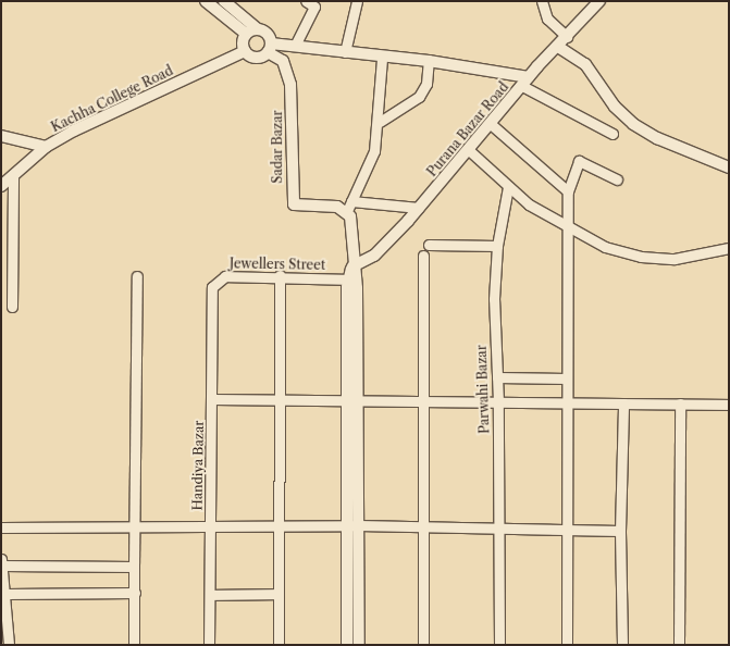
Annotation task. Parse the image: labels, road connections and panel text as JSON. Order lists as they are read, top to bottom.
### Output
{
  "streets": {
    "street": [
      "Kachha College Road",
      "Purana Bazar Road",
      "Sadar Bazar",
      "Jewellers Street",
      "Parwahi Bazar",
      "Handiya Bazar"
    ]
  },
  "crossings": [
    ["Kachha College Road", "Sadar Bazar"],
    ["Jewellers Street", "Handiya Bazar"]
  ]
}
